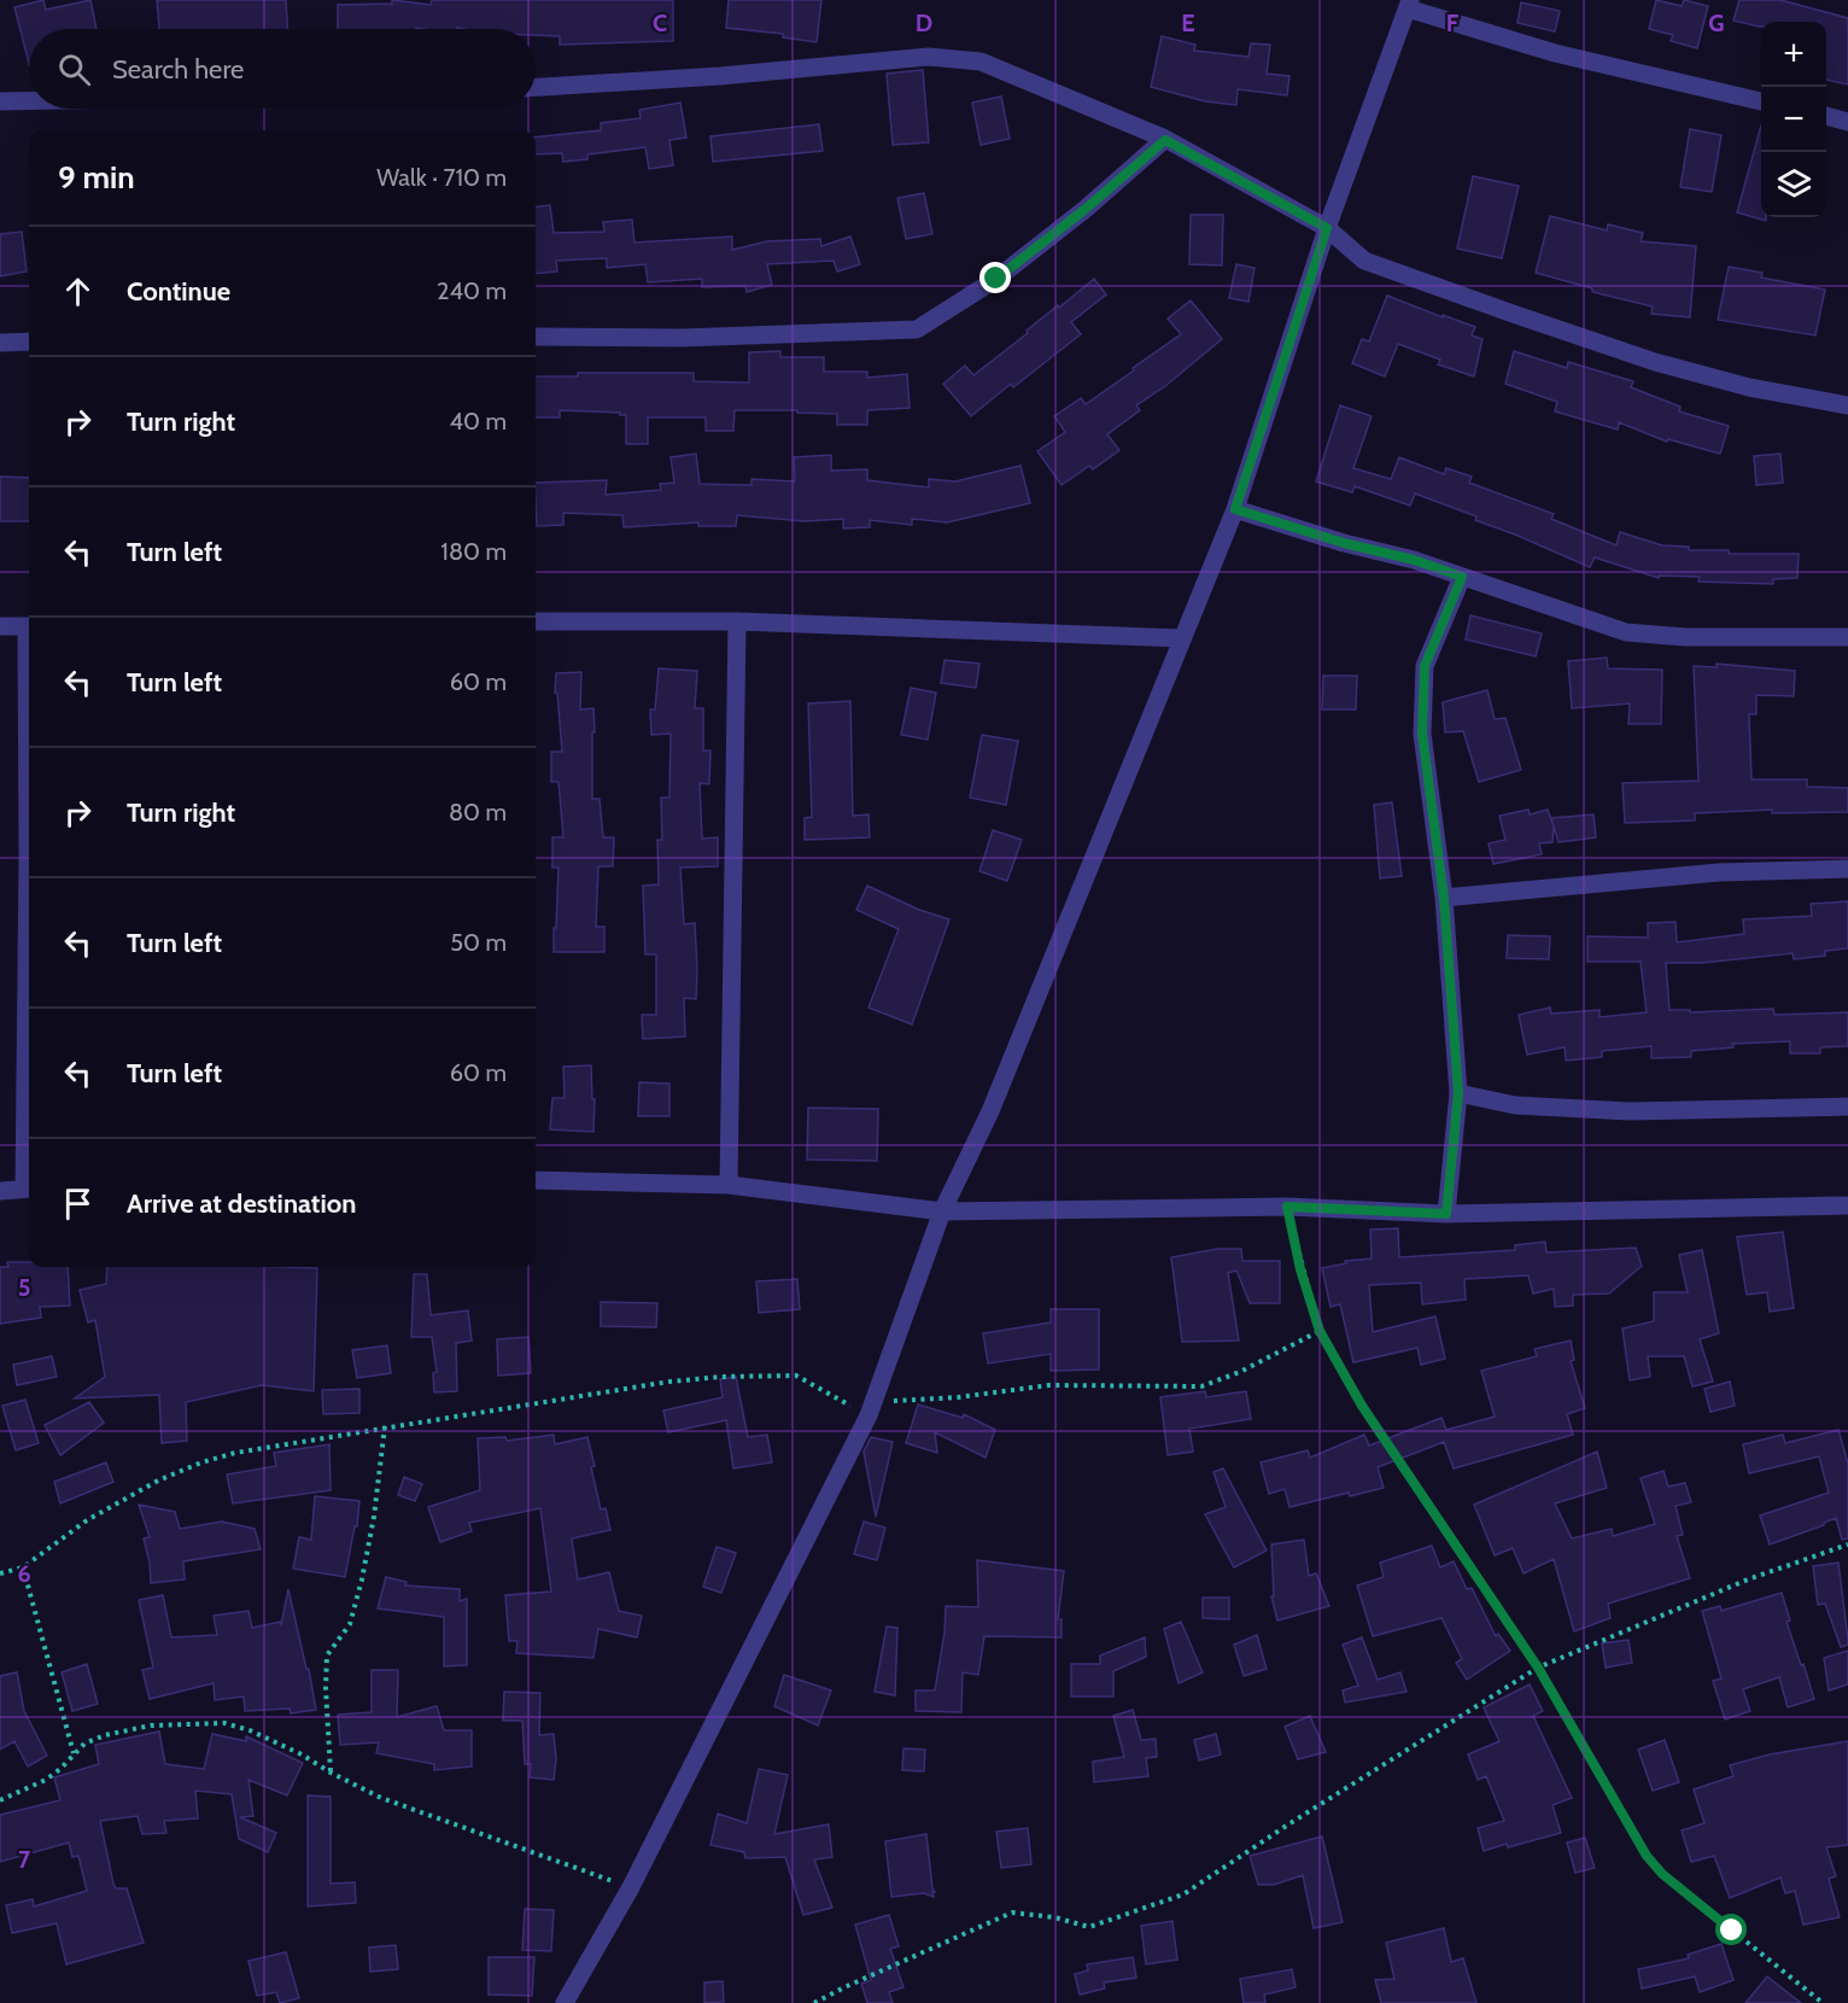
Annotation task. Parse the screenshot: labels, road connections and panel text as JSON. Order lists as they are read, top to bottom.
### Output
{
  "page": {
    "map_buttons": ["+", "−"],
    "search": "Search here",
    "heading": ["9 min", "Walk · 710 m"],
    "list": [
      ["Continue", "240 m"],
      ["Turn right", "40 m"],
      ["Turn left", "180 m"],
      ["Turn left", "60 m"],
      ["Turn right", "80 m"],
      ["Turn left", "50 m"],
      ["Turn left", "60 m"],
      "Arrive at destination"
    ]
  },
  "grid": {
    "columns": [
      "C",
      "D",
      "E",
      "F",
      "G"
    ],
    "rows": ["5", "6", "7"]
  }
}
